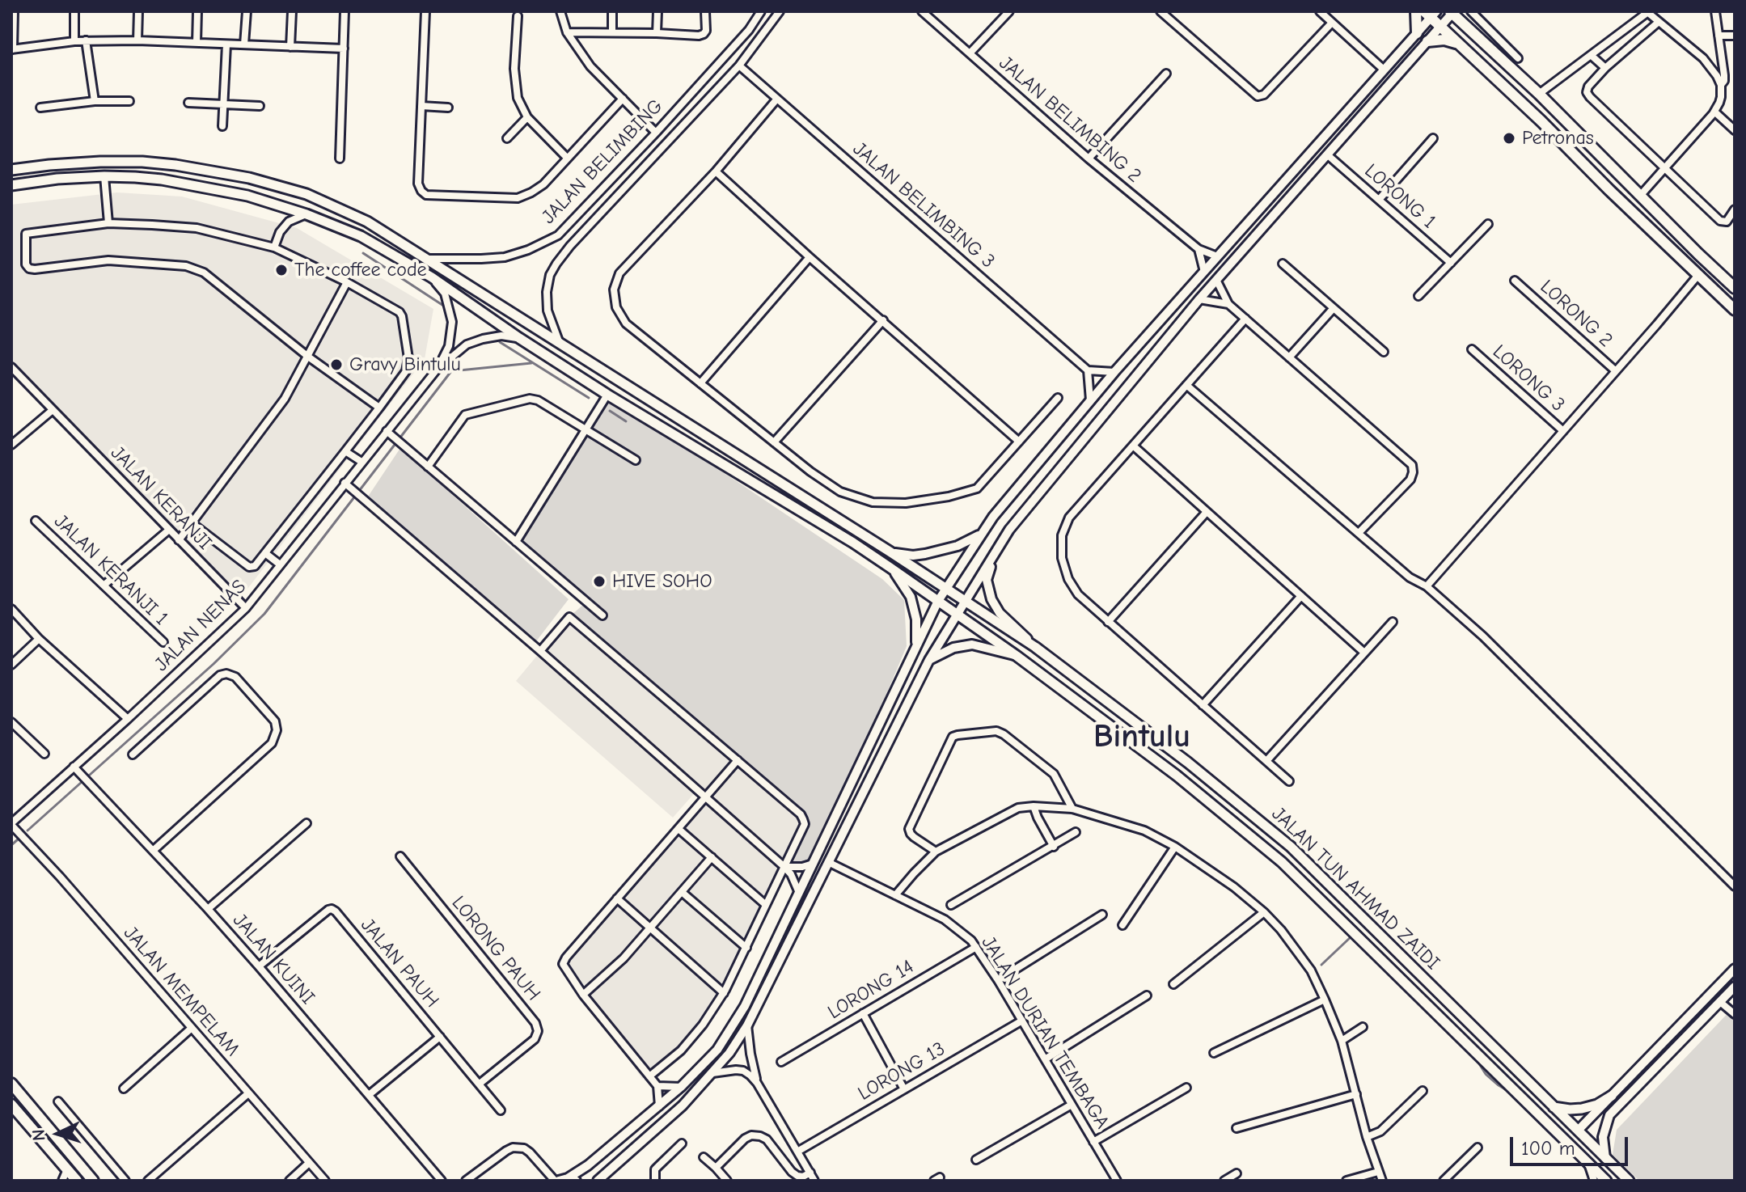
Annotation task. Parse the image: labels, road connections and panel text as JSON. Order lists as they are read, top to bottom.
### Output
{
  "streets": {
    "main road": ["JALAN TUN AHMAD ZAIDI"],
    "street": [
      "JALAN BELIMBING 2",
      "JALAN BELIMBING",
      "LORONG 1",
      "JALAN BELIMBING 3",
      "LORONG 2",
      "LORONG 3",
      "JALAN KERANJI",
      "JALAN KERANJI 1",
      "JALAN NENAS",
      "LORONG PAUH",
      "JALAN KUINI",
      "JALAN PAUH",
      "LORONG 14",
      "JALAN MEMPELAM",
      "JALAN DURIAN TEMBAGA",
      "LORONG 13"
    ]
  },
  "crossings": [
    ["JALAN BELIMBING", "JALAN BELIMBING 3"],
    ["JALAN BELIMBING", "JALAN TUN AHMAD ZAIDI"],
    ["JALAN KERANJI", "JALAN NENAS"],
    ["JALAN NENAS", "JALAN TUN AHMAD ZAIDI"],
    ["JALAN NENAS", "JALAN KUINI"],
    ["JALAN NENAS", "JALAN MEMPELAM"],
    ["LORONG PAUH", "JALAN PAUH"],
    ["JALAN KUINI", "JALAN PAUH"],
    ["LORONG 14", "JALAN DURIAN TEMBAGA"],
    ["JALAN DURIAN TEMBAGA", "LORONG 13"]
  ],
  "districts": ["Bintulu"],
  "places": [
    "Petronas",
    "The coffee code",
    "Gravy Bintulu",
    "HIVE SOHO"
  ],
  "scale_bar": "100 m",
  "north": "left"
}
